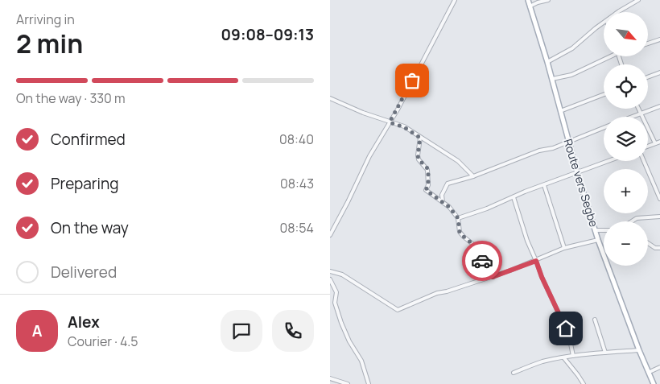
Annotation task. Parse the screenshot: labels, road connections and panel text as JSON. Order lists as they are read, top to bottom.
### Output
{
  "streets": {
    "main road": ["Route vers Segbe"]
  },
  "north": "bottom right",
  "page": {
    "heading": ["2 min", "Arriving in", "09:08–09:13"],
    "panel": ["Alex", "Courier · 4.5"],
    "map_buttons": ["+", "−"],
    "bar": "On the way · 330 m",
    "list": [
      ["Confirmed", "08:40"],
      ["Preparing", "08:43"],
      ["On the way", "08:54"],
      "Delivered"
    ],
    "round": "A"
  }
}
